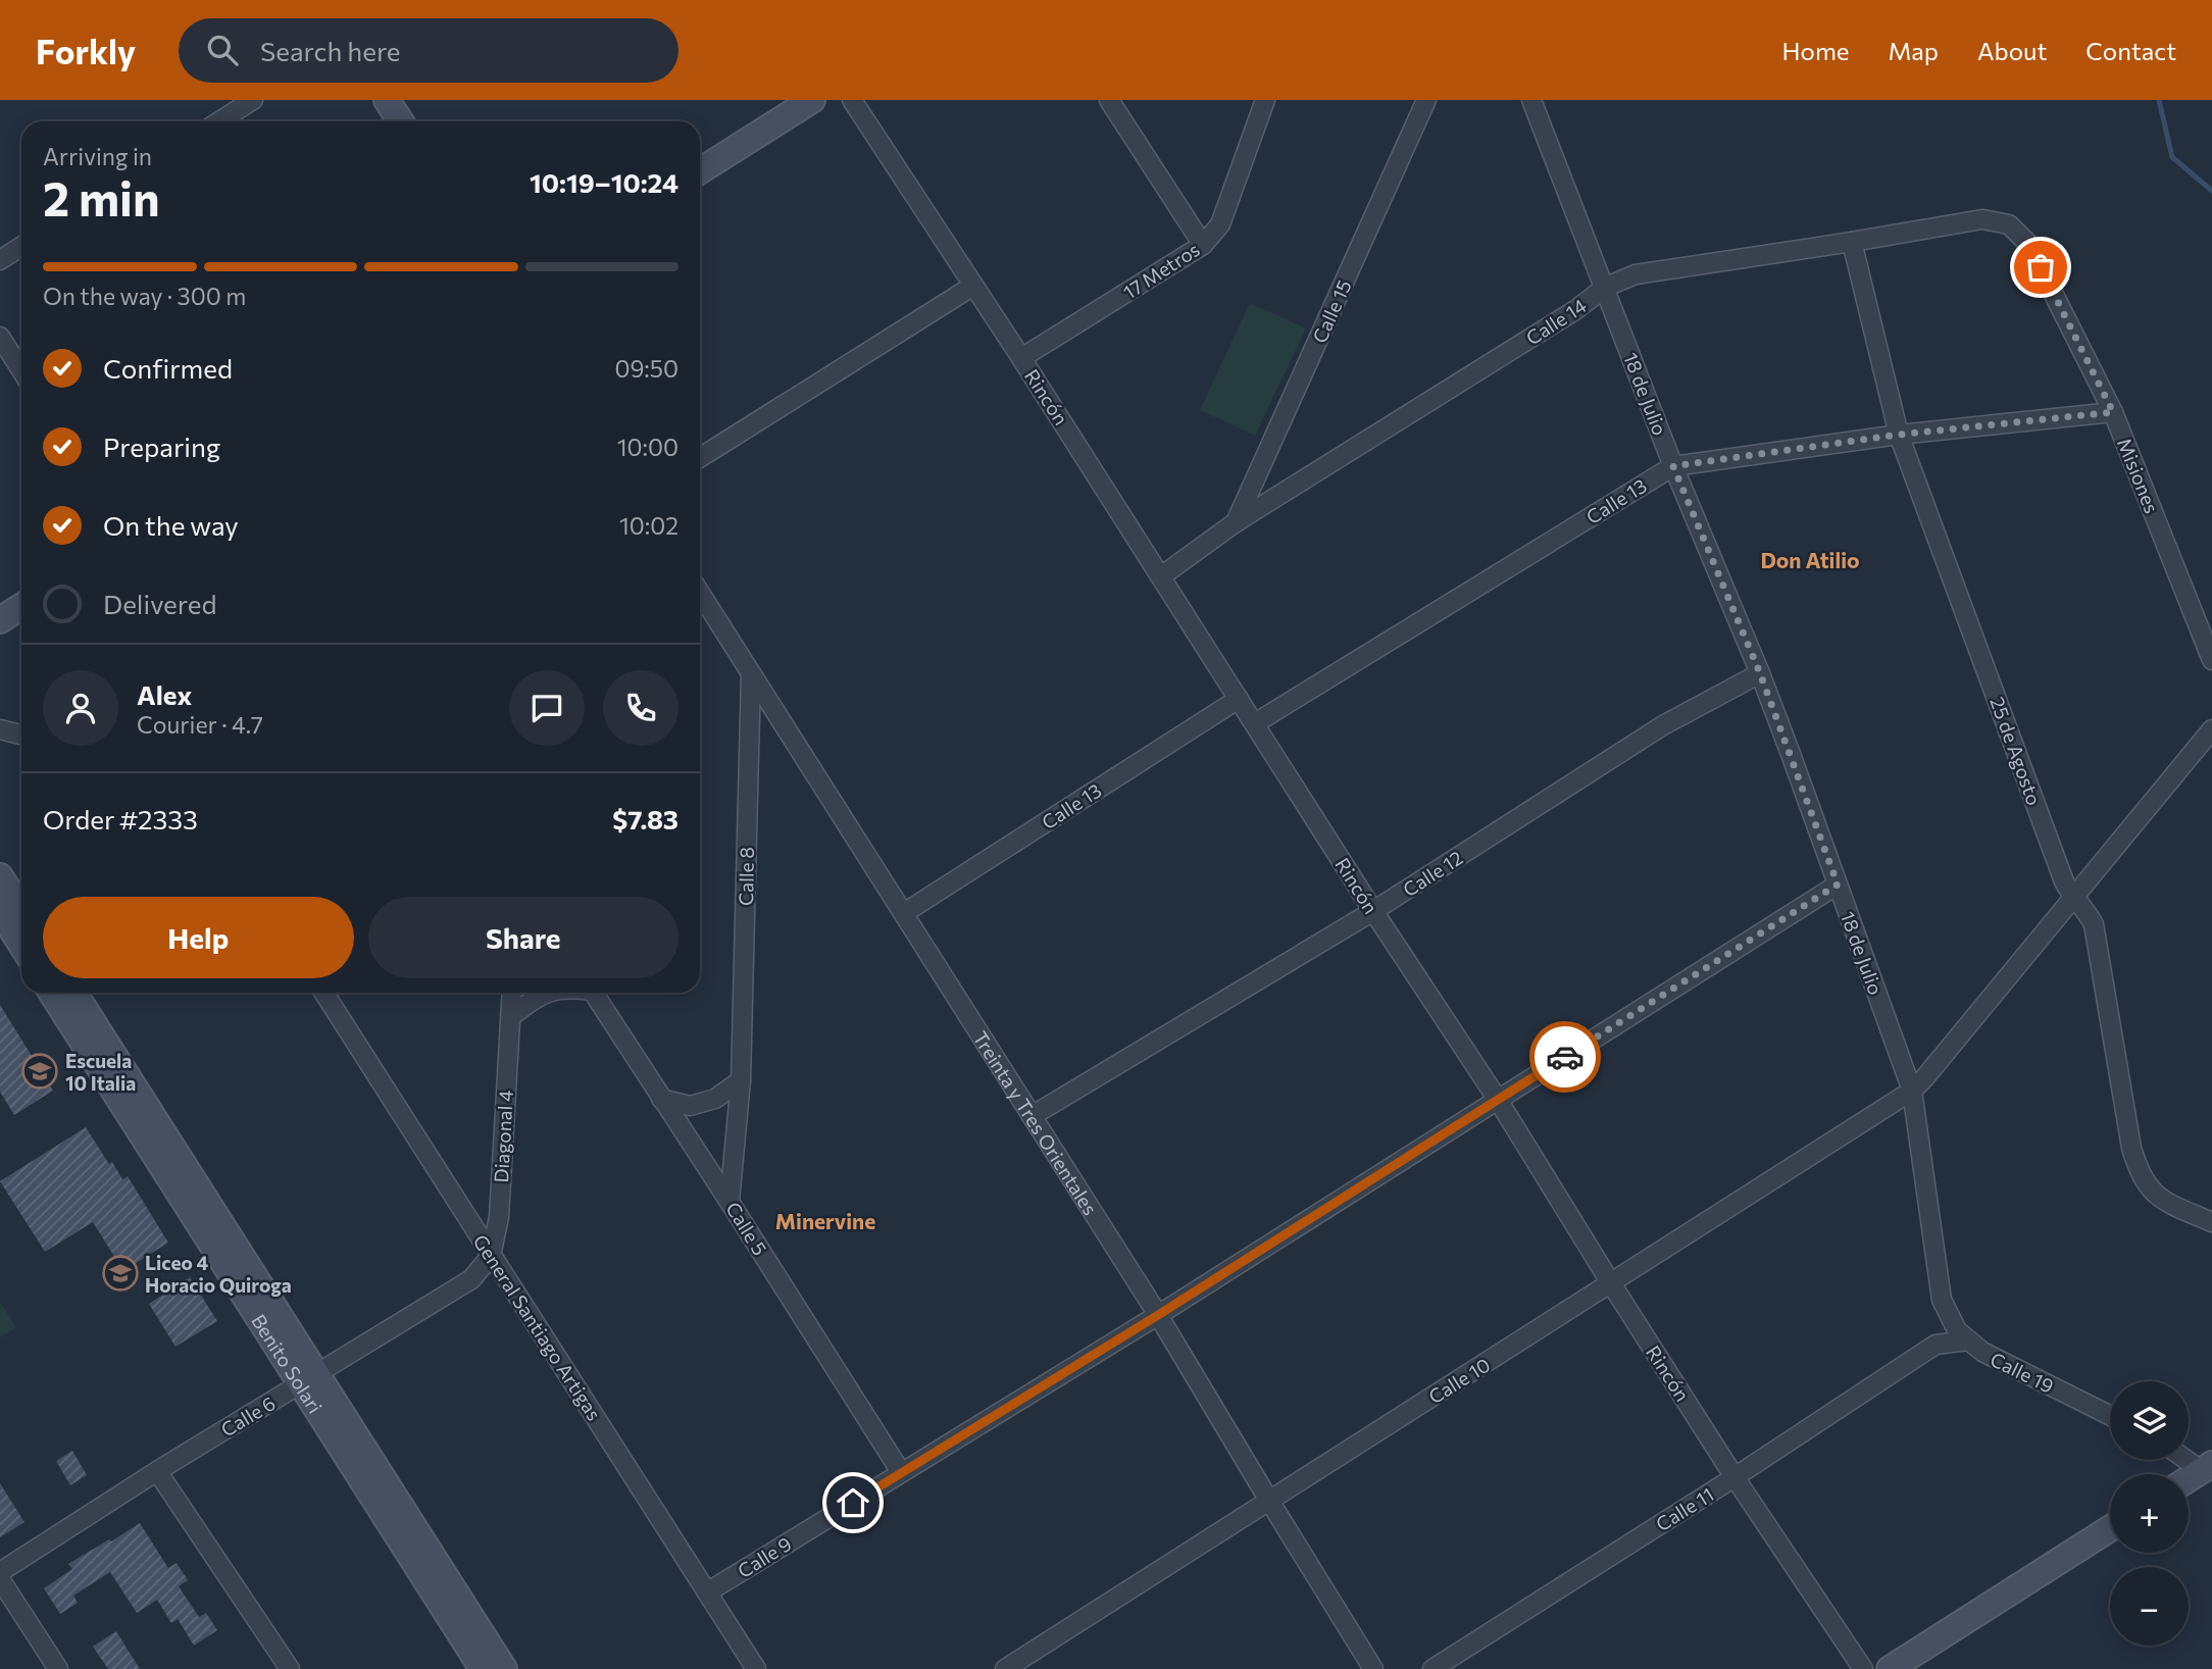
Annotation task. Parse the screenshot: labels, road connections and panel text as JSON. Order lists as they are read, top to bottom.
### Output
{
  "streets": {
    "street": [
      "17 Metros",
      "Calle 15",
      "Calle 14",
      "18 de Julio",
      "Rincón",
      "Misiones",
      "Calle 13",
      "25 de Agosto",
      "Calle 12",
      "Calle 8",
      "Treinta y Tres Orientales",
      "Diagonal 4",
      "Calle 5",
      "General Santiago Artigas",
      "Benito Solari",
      "Calle 19",
      "Calle 10",
      "Calle 6",
      "Calle 11",
      "Calle 9"
    ]
  },
  "crossings": [
    ["17 Metros", "Rincón"],
    ["Calle 15", "Calle 14"],
    ["Calle 14", "18 de Julio"],
    ["Calle 14", "Rincón"],
    ["Calle 14", "Misiones"],
    ["Calle 14", "25 de Agosto"],
    ["18 de Julio", "Calle 13"],
    ["18 de Julio", "Calle 12"],
    ["18 de Julio", "Calle 19"],
    ["18 de Julio", "Calle 10"],
    ["18 de Julio", "Calle 9"],
    ["Rincón", "Calle 13"],
    ["Rincón", "Calle 12"],
    ["Rincón", "Calle 10"],
    ["Rincón", "Calle 11"],
    ["Rincón", "Calle 9"],
    ["Misiones", "Calle 13"],
    ["Calle 13", "25 de Agosto"],
    ["Calle 13", "Treinta y Tres Orientales"],
    ["25 de Agosto", "Calle 10"],
    ["Calle 12", "Treinta y Tres Orientales"],
    ["Calle 8", "Treinta y Tres Orientales"],
    ["Calle 8", "Calle 5"],
    ["Treinta y Tres Orientales", "Calle 10"],
    ["Treinta y Tres Orientales", "Calle 9"],
    ["Diagonal 4", "General Santiago Artigas"],
    ["Diagonal 4", "Calle 6"],
    ["Calle 5", "Calle 9"],
    ["General Santiago Artigas", "Calle 6"],
    ["General Santiago Artigas", "Calle 9"],
    ["Benito Solari", "Calle 6"],
    ["Calle 19", "Calle 11"]
  ],
  "districts": ["Don Atilio", "Minervine"],
  "places": {
    "school or university": ["Escuela 10 Italia", "Liceo 4 Horacio Quiroga"]
  },
  "page": {
    "header": "Forkly",
    "search": "Search here",
    "nav": [
      "Home",
      "Map",
      "About",
      "Contact"
    ],
    "heading": ["2 min", "Arriving in", "10:19–10:24"],
    "panel": [
      "Alex",
      "Courier · 4.7",
      "Order #2333",
      "$7.83"
    ],
    "bar": "On the way · 300 m",
    "list": [
      ["Confirmed", "09:50"],
      ["Preparing", "10:00"],
      ["On the way", "10:02"],
      "Delivered"
    ],
    "buttons": ["Help", "Share"],
    "map_buttons": ["+", "−"]
  }
}
